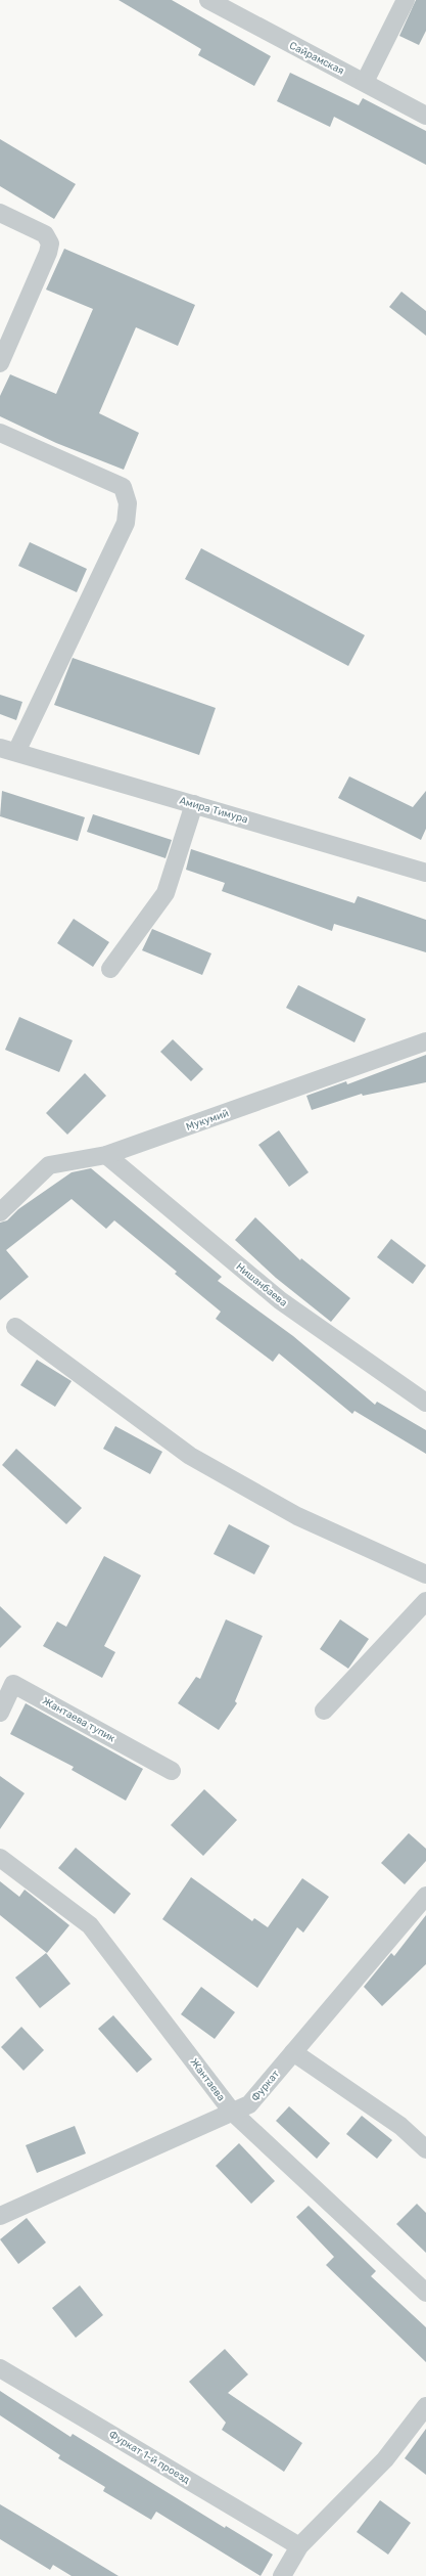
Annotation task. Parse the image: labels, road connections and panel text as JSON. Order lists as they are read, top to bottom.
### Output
{
  "streets": {
    "street": [
      "Сайрамская",
      "Амира Тимура",
      "Мукумий",
      "Нишанбаева",
      "Жантаева тупик",
      "Жантаева",
      "Фуркат",
      "Фуркат 1-й проезд"
    ]
  },
  "crossings": [
    ["Мукумий", "Нишанбаева"],
    ["Жантаева", "Фуркат"]
  ]
}
